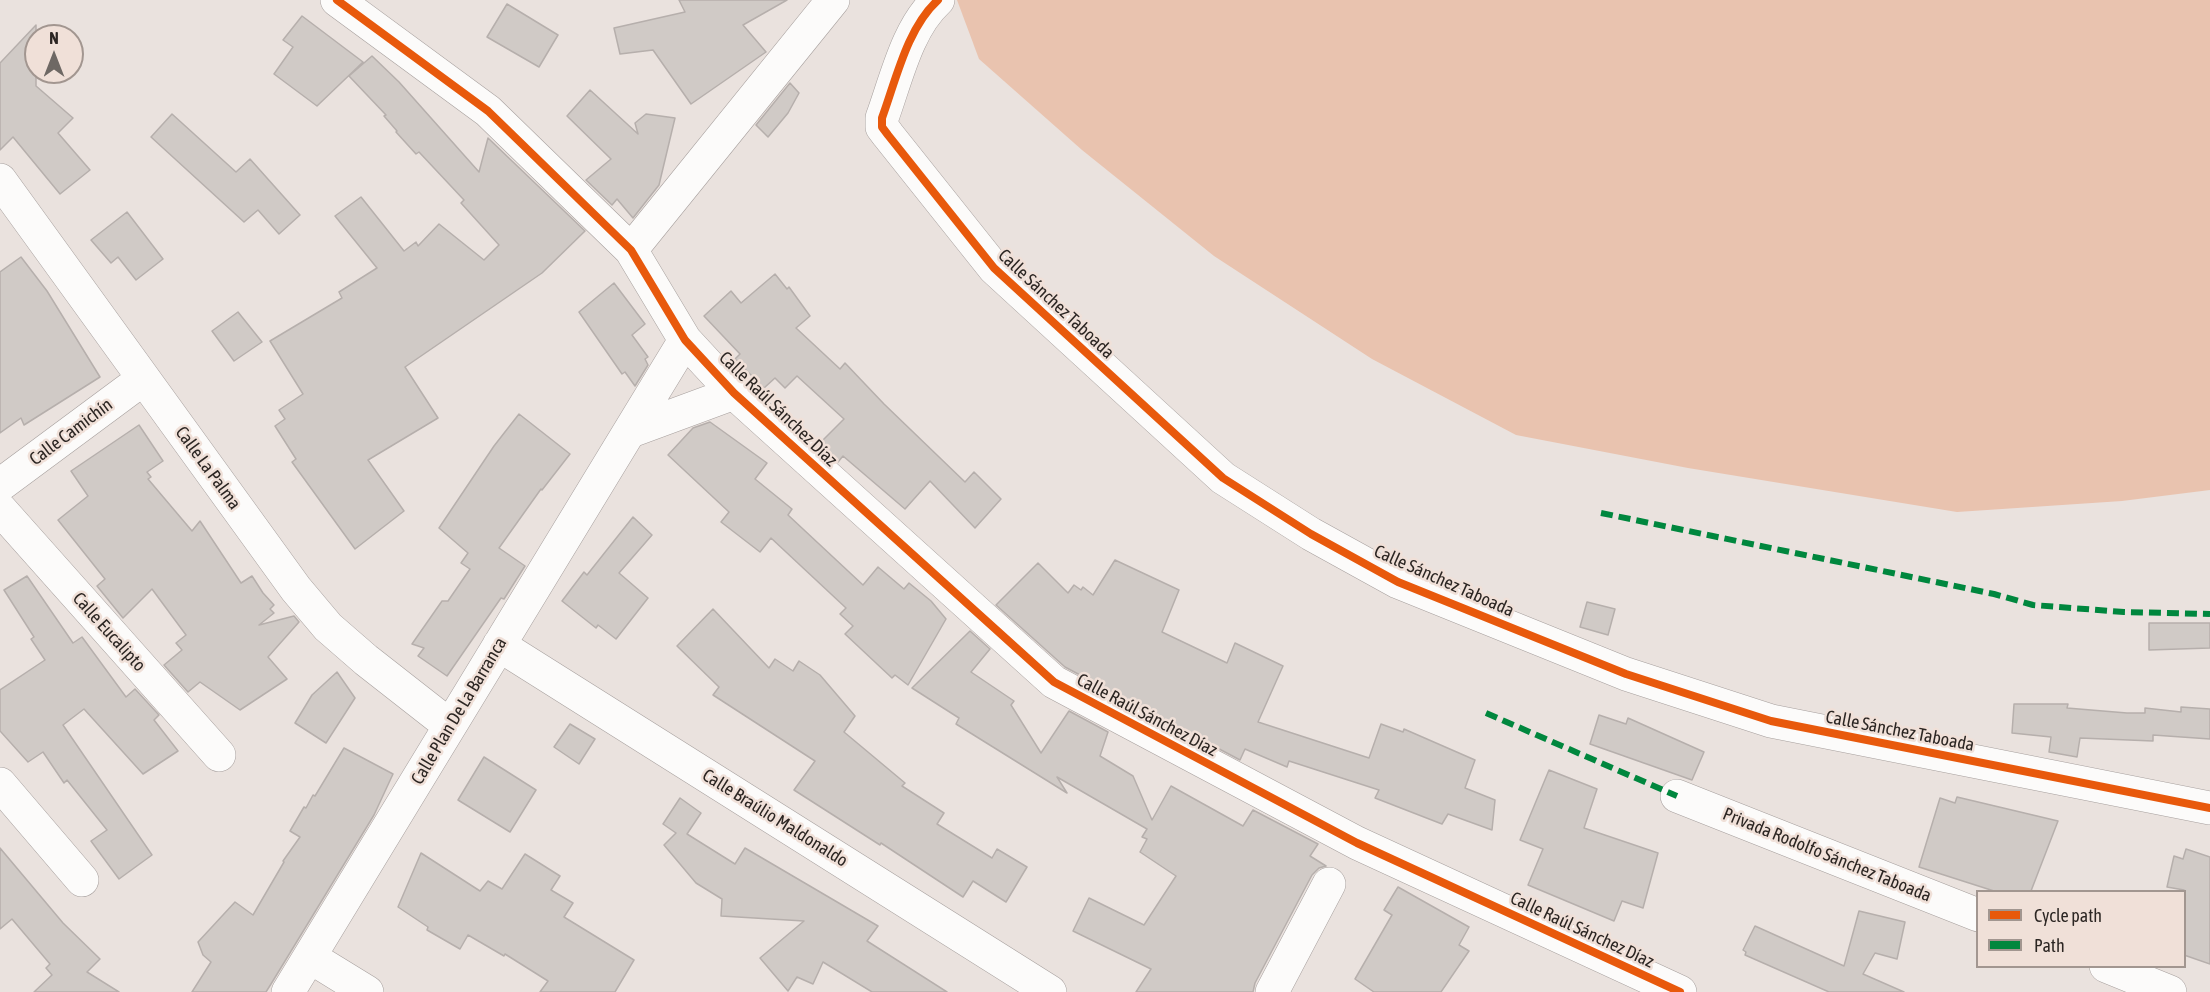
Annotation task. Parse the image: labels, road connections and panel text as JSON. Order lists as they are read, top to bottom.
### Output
{
  "streets": {
    "street": [
      "Calle Sánchez Taboada",
      "Calle Raúl Sánchez Díaz",
      "Calle Camichín",
      "Calle La Palma",
      "Calle Eucalipto",
      "Calle Plan De La Barranca",
      "Calle Braúlio Maldonaldo",
      "Privada Rodolfo Sánchez Taboada"
    ]
  },
  "crossings": [
    ["Calle Raúl Sánchez Díaz", "Calle Plan De La Barranca"],
    ["Calle Camichín", "Calle La Palma"],
    ["Calle La Palma", "Calle Plan De La Barranca"],
    ["Calle Plan De La Barranca", "Calle Braúlio Maldonaldo"]
  ],
  "legend": ["Cycle path", "Path"],
  "north": "top"
}
